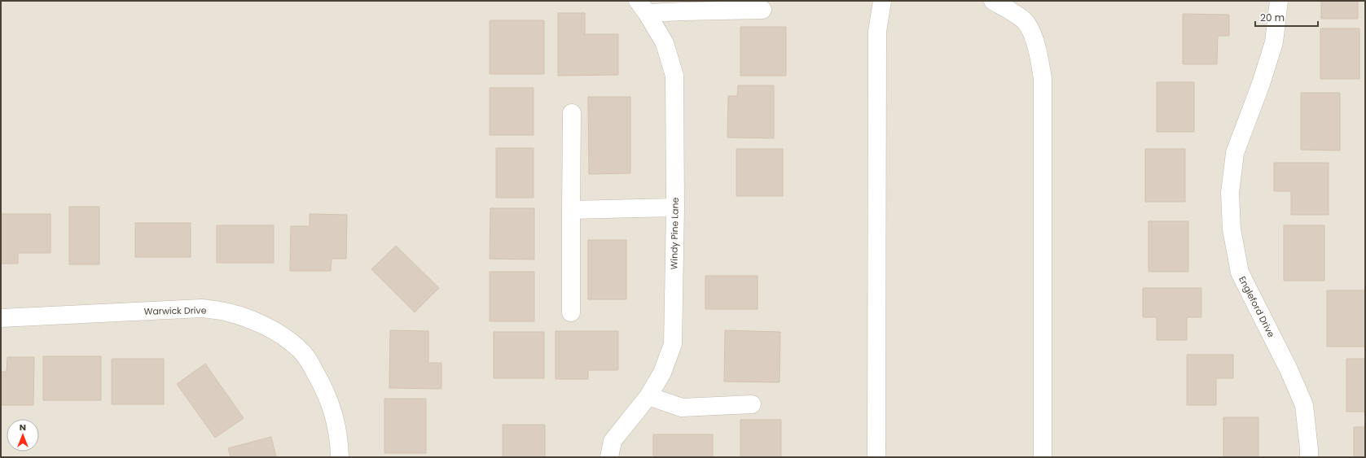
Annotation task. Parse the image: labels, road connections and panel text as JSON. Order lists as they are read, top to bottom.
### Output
{
  "streets": {
    "street": ["Windy Pine Lane", "Engleford Drive", "Warwick Drive"]
  },
  "scale_bar": "20 m",
  "north": "top"
}
